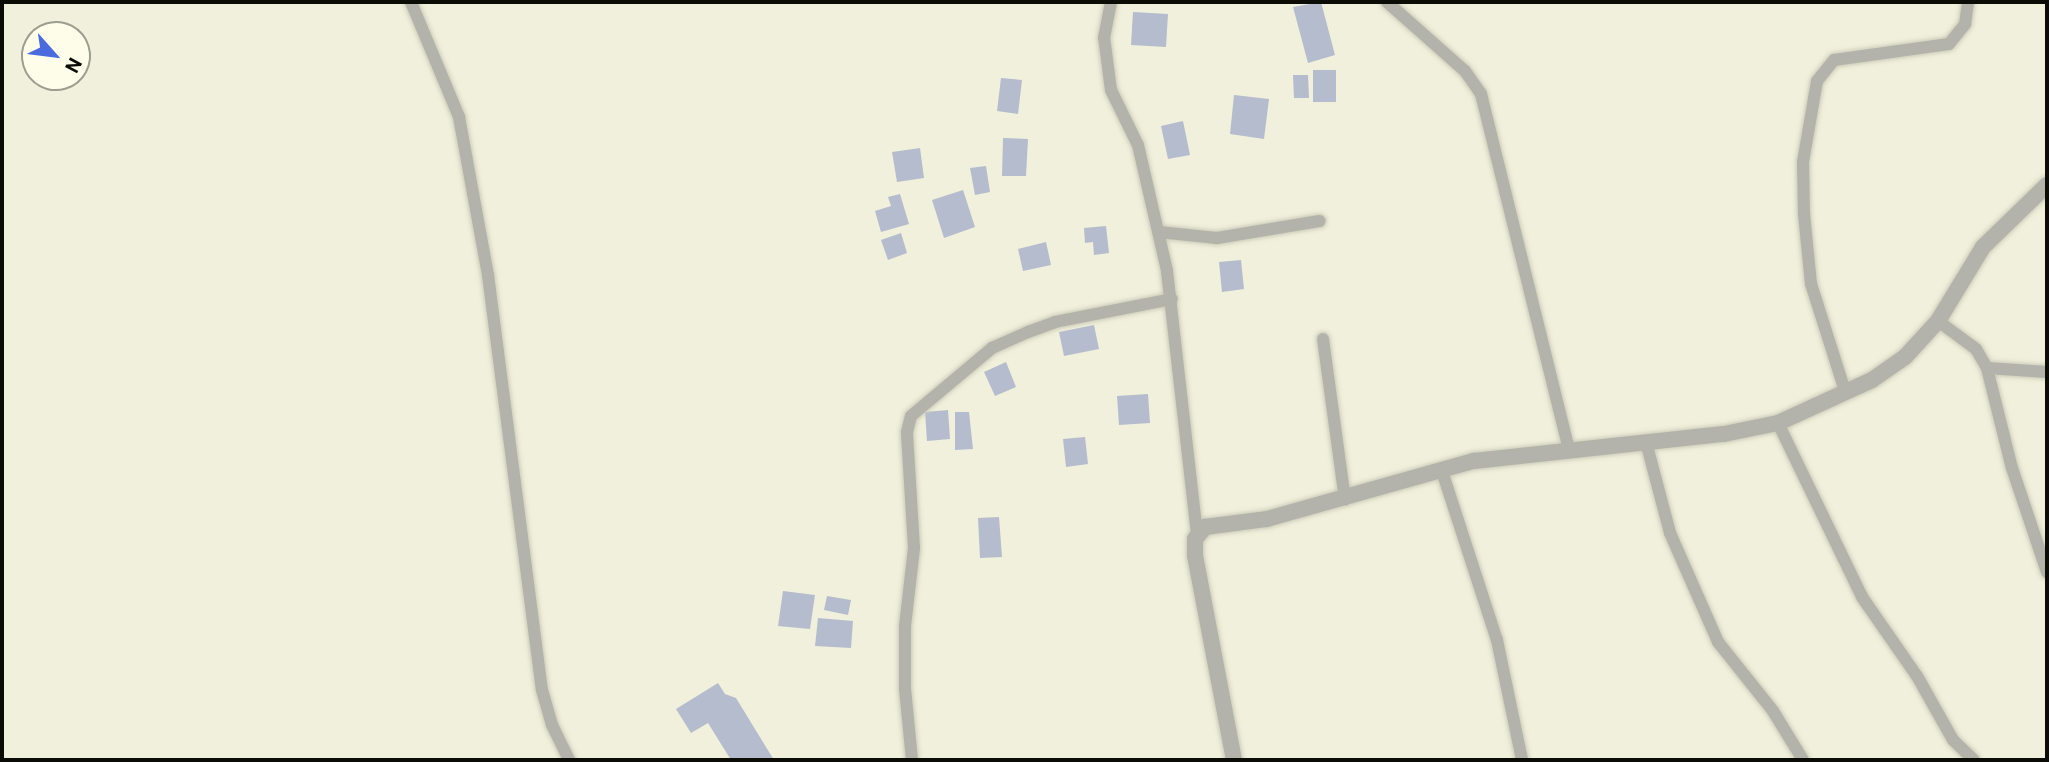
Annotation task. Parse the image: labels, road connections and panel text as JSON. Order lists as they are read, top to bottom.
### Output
{
  "north": "bottom right"
}
